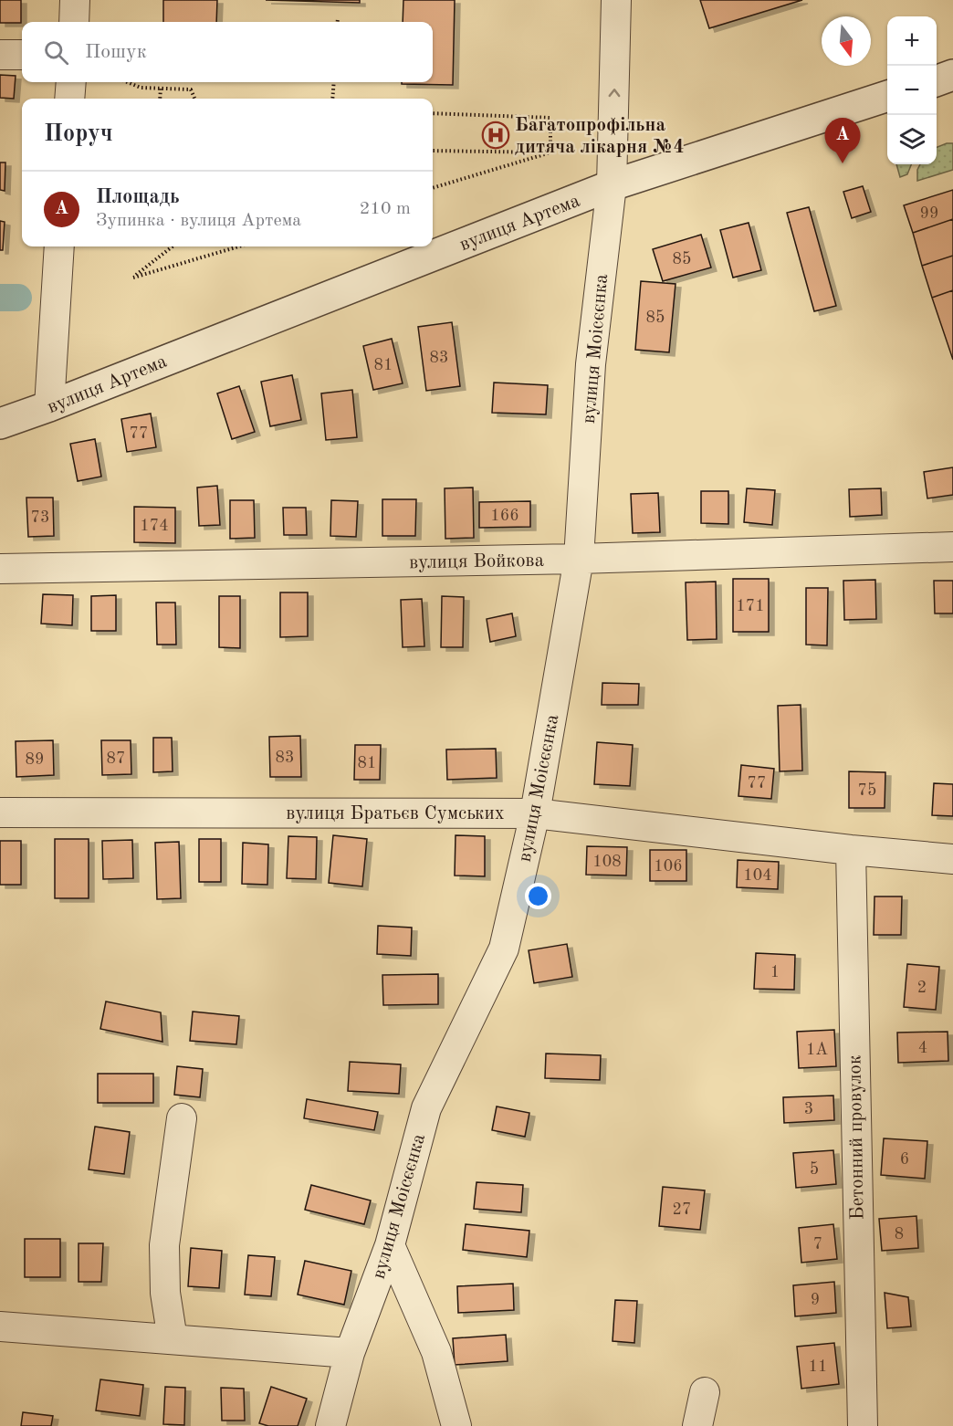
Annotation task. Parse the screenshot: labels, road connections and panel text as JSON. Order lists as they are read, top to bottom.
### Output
{
  "streets": {
    "street": [
      "вулиця Артема",
      "вулиця Моісєєнка",
      "вулиця Войкова",
      "вулиця Братьєв Сумських",
      "Бетонний провулок"
    ]
  },
  "crossings": [
    ["вулиця Артема", "вулиця Моісєєнка"],
    ["вулиця Моісєєнка", "вулиця Войкова"],
    ["вулиця Моісєєнка", "вулиця Братьєв Сумських"],
    ["вулиця Братьєв Сумських", "Бетонний провулок"]
  ],
  "places": {
    "hospital": ["Багатопрофільна дитяча лікарня №4"]
  },
  "house_numbers": [
    "99",
    "85",
    "85",
    "83",
    "81",
    "77",
    "166",
    "73",
    "174",
    "171",
    "83",
    "87",
    "89",
    "81",
    "77",
    "75",
    "108",
    "106",
    "104",
    "1",
    "2",
    "4",
    "1А",
    "3",
    "6",
    "5",
    "27",
    "8",
    "7",
    "9",
    "11"
  ],
  "north": "bottom",
  "page": {
    "map_buttons": ["+", "−"],
    "search": "Пошук",
    "heading": "Поруч",
    "pins": "A",
    "list": [
      {
        "mark": "A",
        "name": "Площадь",
        "note": "Зупинка · вулиця Артема",
        "value": "210 m"
      }
    ]
  }
}
